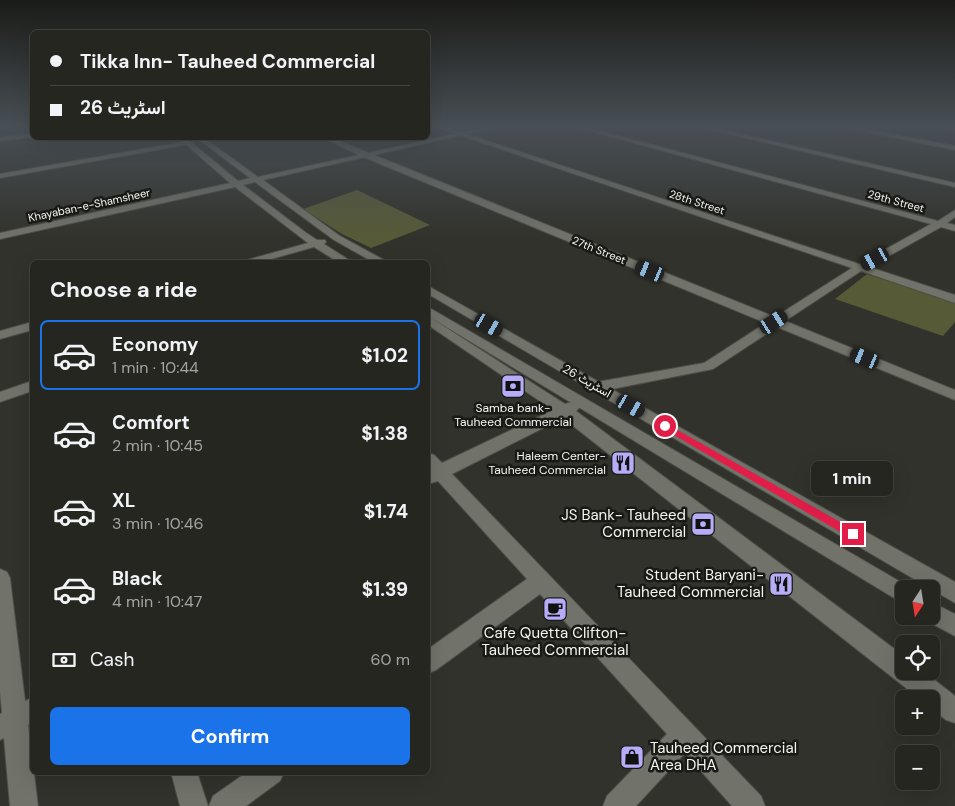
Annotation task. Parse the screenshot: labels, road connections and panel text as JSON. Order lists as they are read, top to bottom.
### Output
{
  "streets": {
    "street": [
      "29th Street",
      "28th Street",
      "Khayaban-e-Shamsheer",
      "27th Street",
      "اسٹریٹ 26"
    ]
  },
  "places": {
    "bank": ["Samba bank- Tauheed Commercial", "JS Bank- Tauheed Commercial"],
    "restaurant": ["Haleem Center- Tauheed Commercial", "Student Baryani- Tauheed Commercial"],
    "cafe": ["Cafe Quetta Clifton- Tauheed Commercial"],
    "shop": ["Tauheed Commercial Area DHA"]
  },
  "north": "bottom",
  "page": {
    "banner": ["Tikka Inn- Tauheed Commercial", "اسٹریٹ 26"],
    "heading": "Choose a ride",
    "list": [
      {
        "name": "Economy",
        "note": "1 min · 10:44",
        "value": "$1.02"
      },
      {
        "name": "Comfort",
        "note": "2 min · 10:45",
        "value": "$1.38"
      },
      {
        "name": "XL",
        "note": "3 min · 10:46",
        "value": "$1.74"
      },
      {
        "name": "Black",
        "note": "4 min · 10:47",
        "value": "$1.39"
      }
    ],
    "bubble": "1 min",
    "map_buttons": ["+", "−"],
    "pay": ["Cash", "60 m"],
    "buttons": "Confirm"
  }
}
